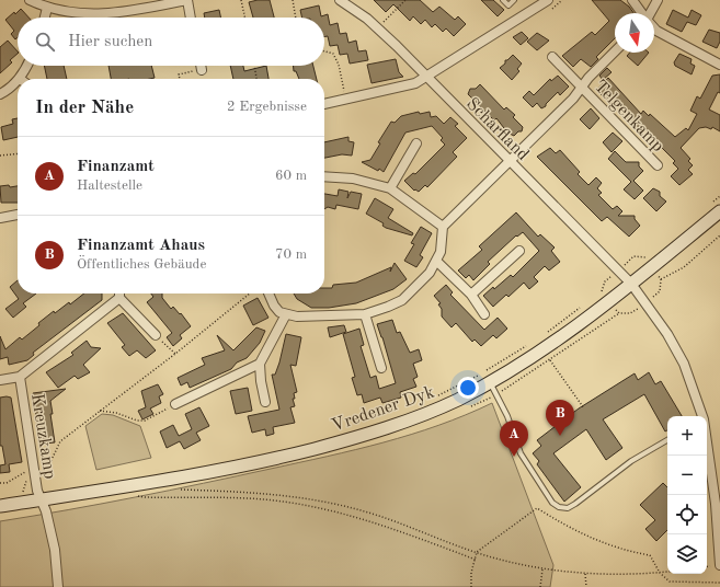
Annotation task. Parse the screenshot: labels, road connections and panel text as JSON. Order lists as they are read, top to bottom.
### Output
{
  "streets": {
    "main road": ["Vredener Dyk"],
    "street": ["Telgenkamp", "Scharfland", "Kreuzkamp"]
  },
  "crossings": [
    ["Telgenkamp", "Scharfland"],
    ["Scharfland", "Vredener Dyk"],
    ["Vredener Dyk", "Kreuzkamp"]
  ],
  "north": "bottom",
  "page": {
    "search": "Hier suchen",
    "heading": ["In der Nähe", "2 Ergebnisse"],
    "list": [
      {
        "mark": "A",
        "name": "Finanzamt",
        "note": "Haltestelle",
        "value": "60 m"
      },
      {
        "mark": "B",
        "name": "Finanzamt Ahaus",
        "note": "Öffentliches Gebäude",
        "value": "70 m"
      }
    ],
    "pins": ["B", "A"],
    "map_buttons": ["+", "−"]
  }
}
